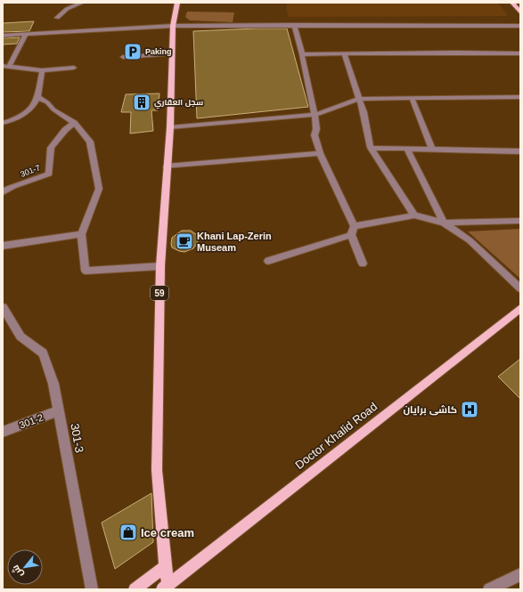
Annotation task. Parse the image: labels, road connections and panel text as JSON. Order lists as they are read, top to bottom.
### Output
{
  "streets": {
    "main road": ["59", "Doctor Khalid Road"],
    "street": ["301-7", "301-2", "301-3"]
  },
  "crossings": [
    ["59", "Doctor Khalid Road"],
    ["301-2", "301-3"]
  ],
  "places": {
    "parking": ["Paking"],
    "building": ["سجل العقاري"],
    "cafe": ["Khani Lap-Zerin Museam"],
    "hospital": ["كاشی برایان"],
    "shop": ["Ice cream"]
  },
  "north": "bottom left"
}
